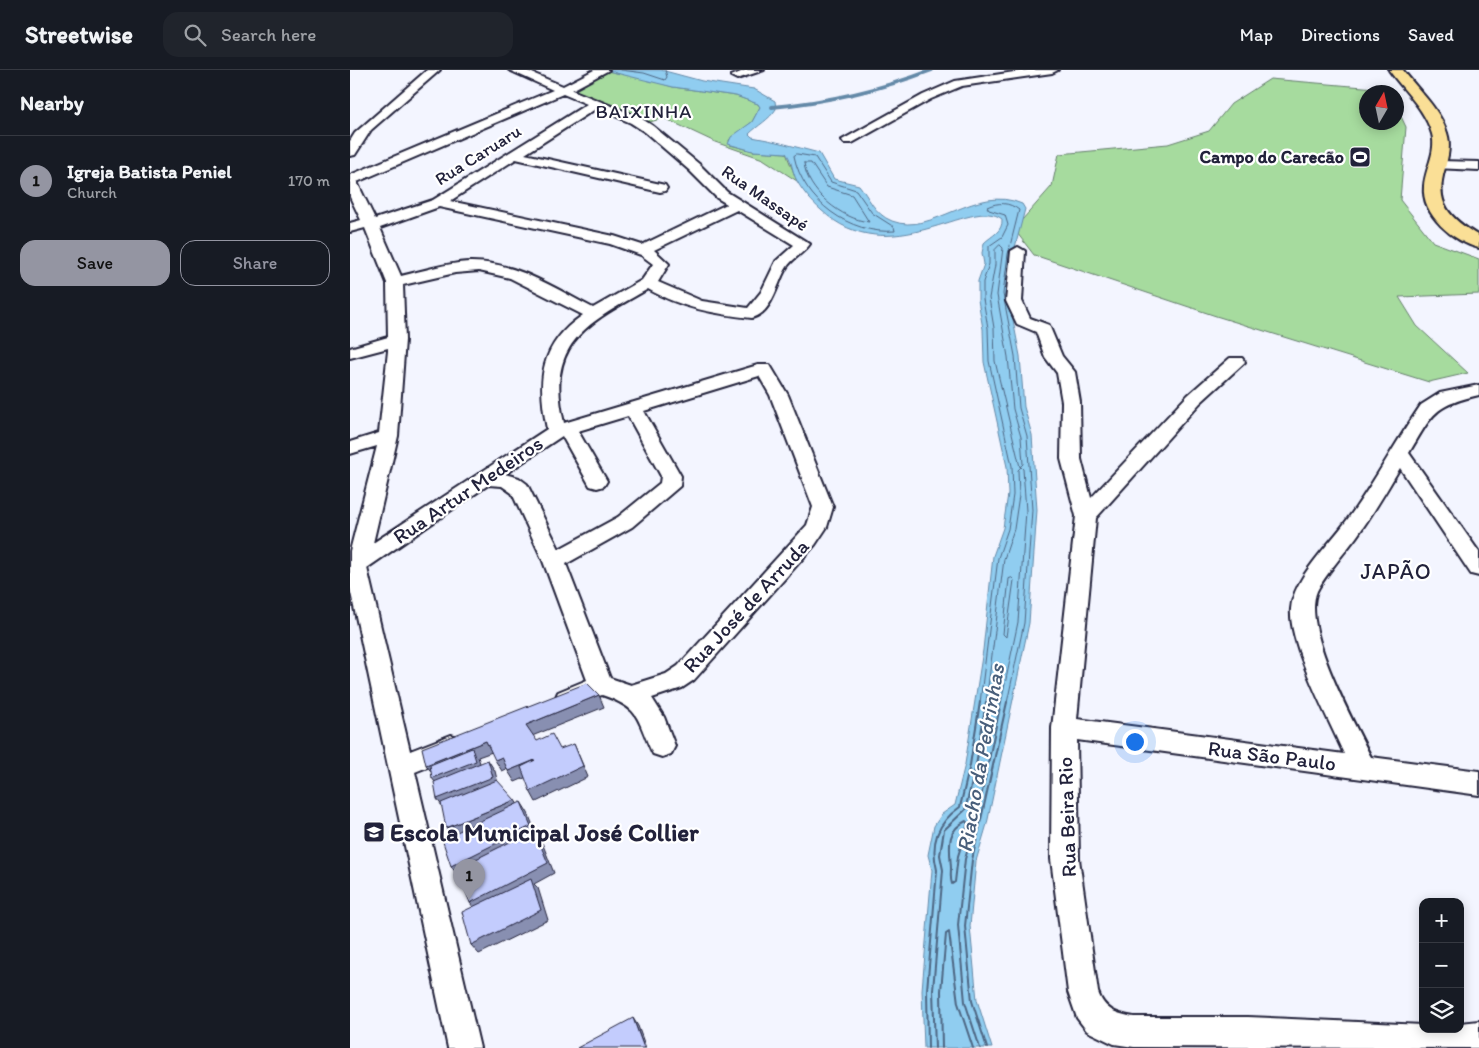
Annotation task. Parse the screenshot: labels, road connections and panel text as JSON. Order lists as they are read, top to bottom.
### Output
{
  "streets": {
    "street": [
      "Rua Caruaru",
      "Rua Massapé",
      "Rua Artur Medeiros",
      "Rua José de Arruda",
      "Rua São Paulo",
      "Rua Beira Rio"
    ]
  },
  "crossings": [
    ["Rua Caruaru", "Rua Massapé"],
    ["Rua Caruaru", "Rua Artur Medeiros"],
    ["Rua Massapé", "Rua Artur Medeiros"],
    ["Rua São Paulo", "Rua Beira Rio"]
  ],
  "districts": ["BAIXINHA", "JAPÃO"],
  "water": ["Riacho da Pedrinhas"],
  "places": {
    "sports": ["Campo do Carecão"],
    "school or university": ["Escola Municipal José Collier"]
  },
  "north": "top",
  "page": {
    "header": "Streetwise",
    "search": "Search here",
    "nav": ["Map", "Directions", "Saved"],
    "heading": "Nearby",
    "list": [
      {
        "mark": "1",
        "name": "Igreja Batista Peniel",
        "note": "Church",
        "value": "170 m"
      }
    ],
    "buttons": ["Save", "Share"],
    "pins": "1",
    "map_buttons": ["+", "−"]
  }
}
